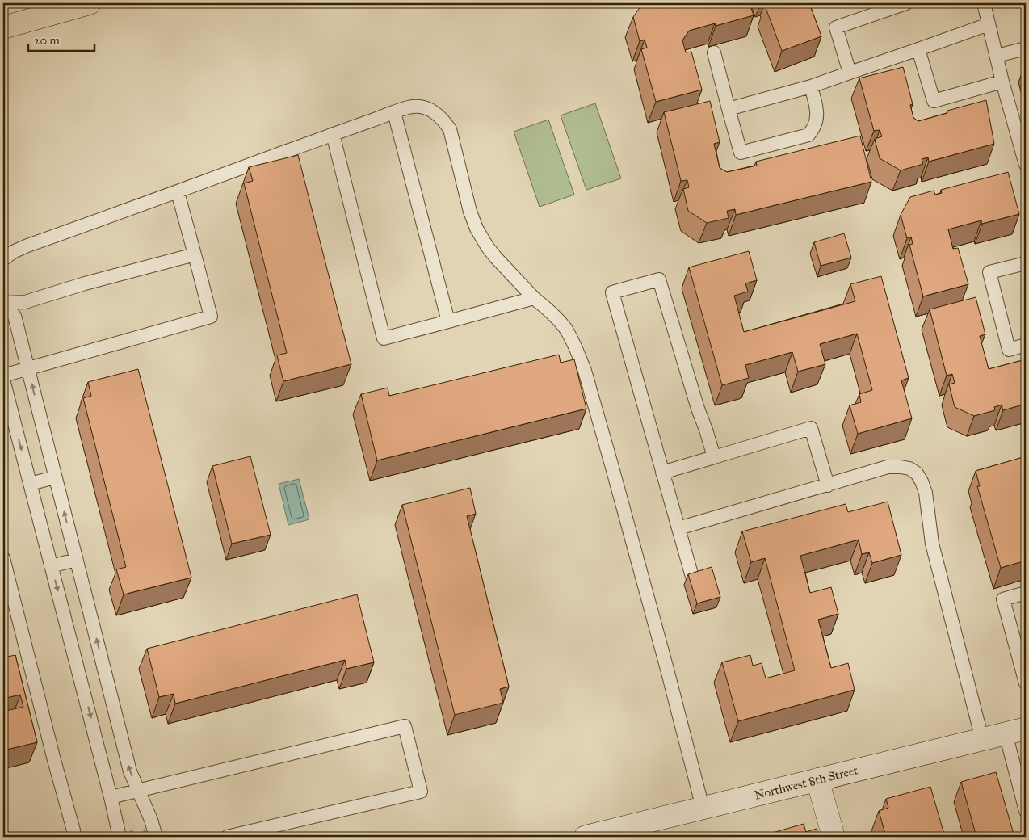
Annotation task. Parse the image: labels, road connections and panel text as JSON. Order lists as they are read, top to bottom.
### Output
{
  "streets": {
    "street": ["Northwest 8th Street"]
  },
  "scale_bar": "20 m"
}
